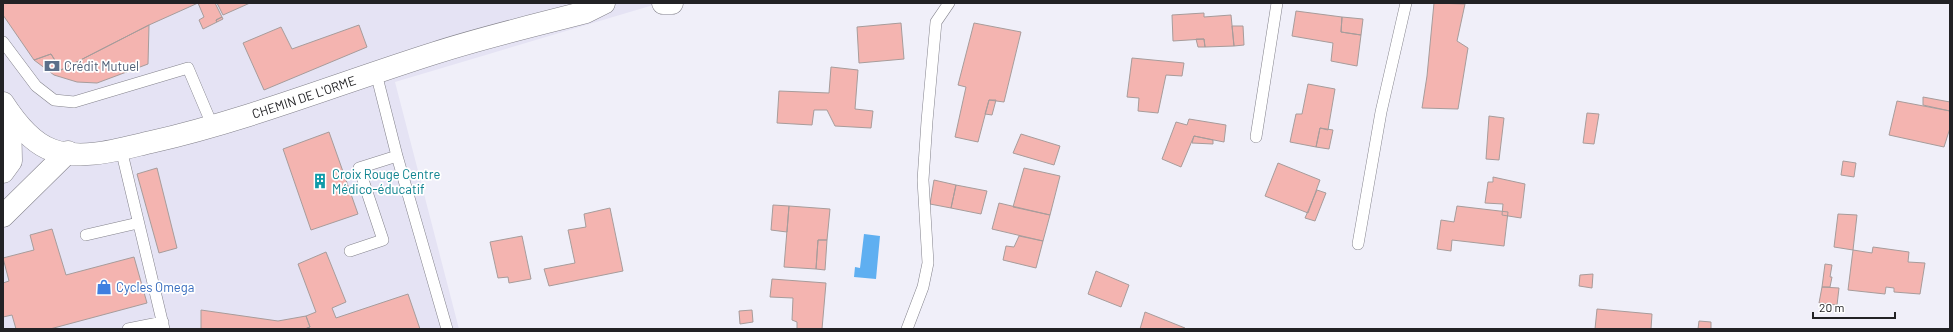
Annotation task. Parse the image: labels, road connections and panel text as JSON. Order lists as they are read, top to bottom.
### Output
{
  "streets": {
    "street": ["CHEMIN DE L'ORME"]
  },
  "places": {
    "bank": ["Crédit Mutuel"],
    "building": ["Croix Rouge Centre Médico-éducatif"],
    "shop": ["Cycles Omega"]
  },
  "scale_bar": "20 m"
}
